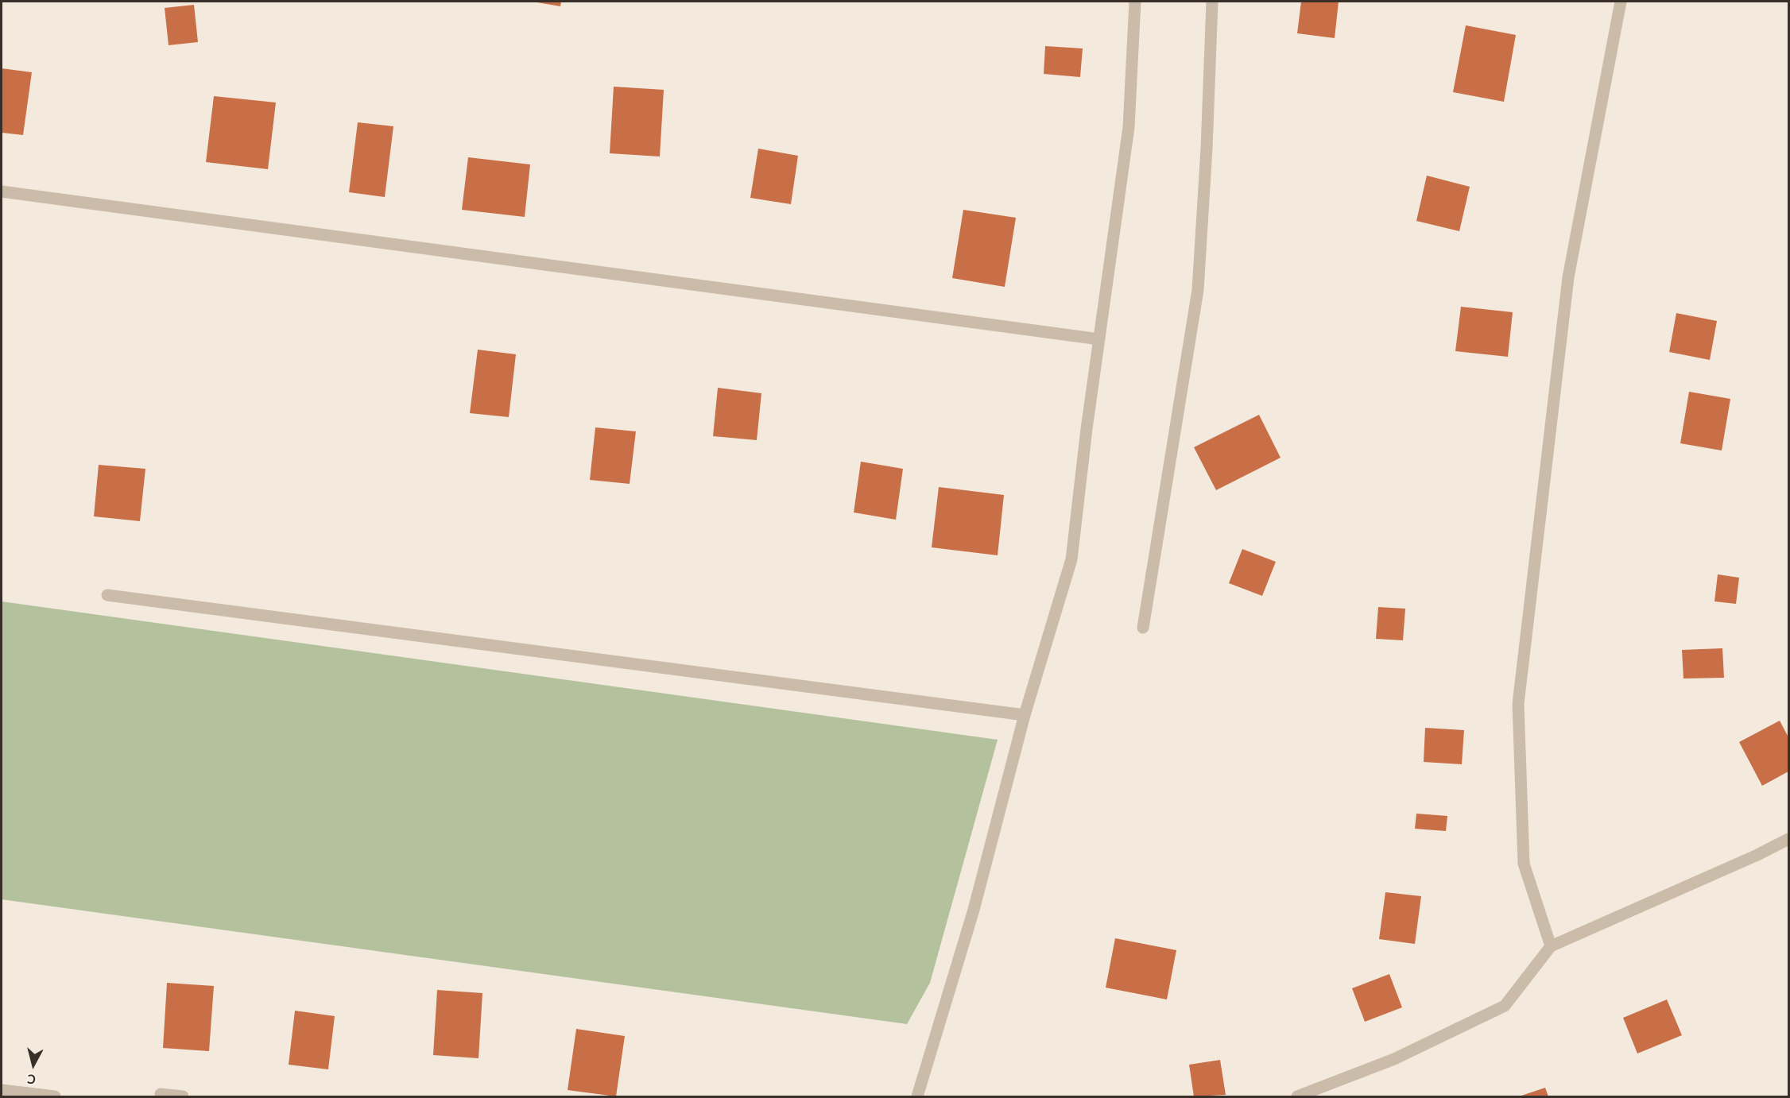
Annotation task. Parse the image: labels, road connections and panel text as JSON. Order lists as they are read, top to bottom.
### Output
{
  "north": "bottom"
}
